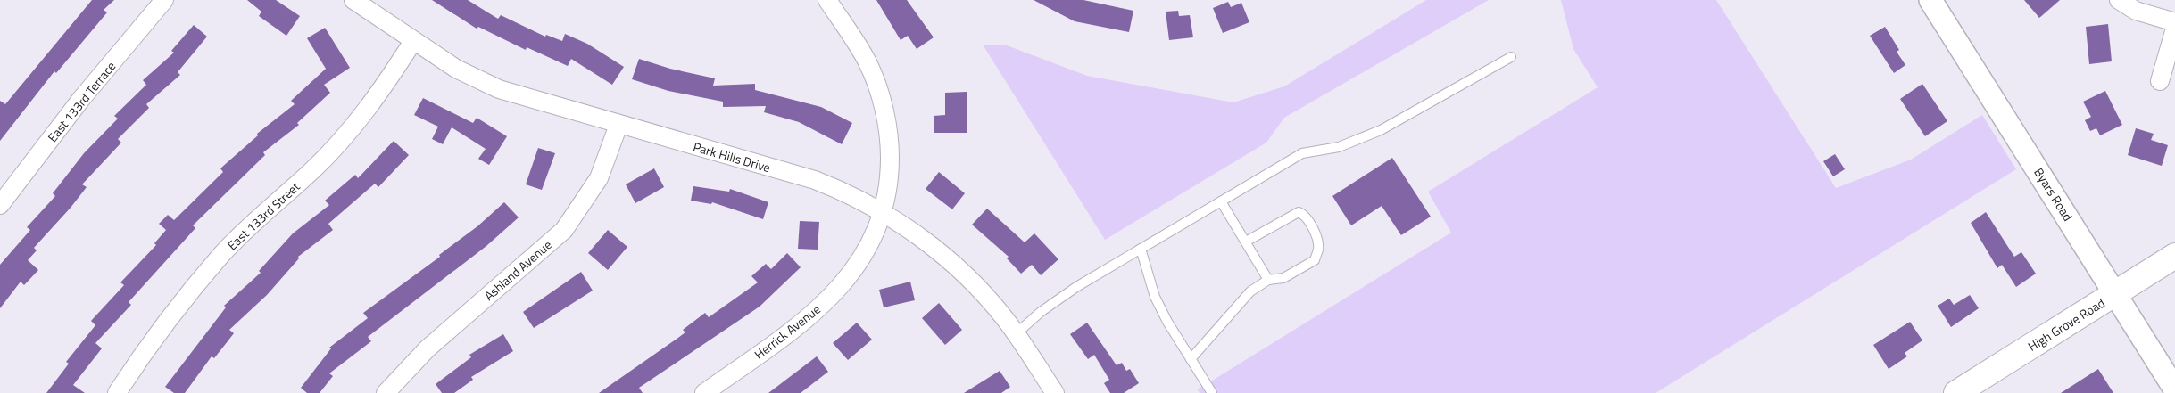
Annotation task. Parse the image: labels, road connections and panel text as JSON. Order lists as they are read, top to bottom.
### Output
{
  "streets": {
    "main road": ["High Grove Road"],
    "street": [
      "East 133rd Terrace",
      "Park Hills Drive",
      "Byars Road",
      "East 133rd Street",
      "Ashland Avenue",
      "Herrick Avenue"
    ]
  },
  "crossings": [
    ["Park Hills Drive", "East 133rd Street"],
    ["Park Hills Drive", "Ashland Avenue"],
    ["Park Hills Drive", "Herrick Avenue"],
    ["Byars Road", "High Grove Road"]
  ]
}
